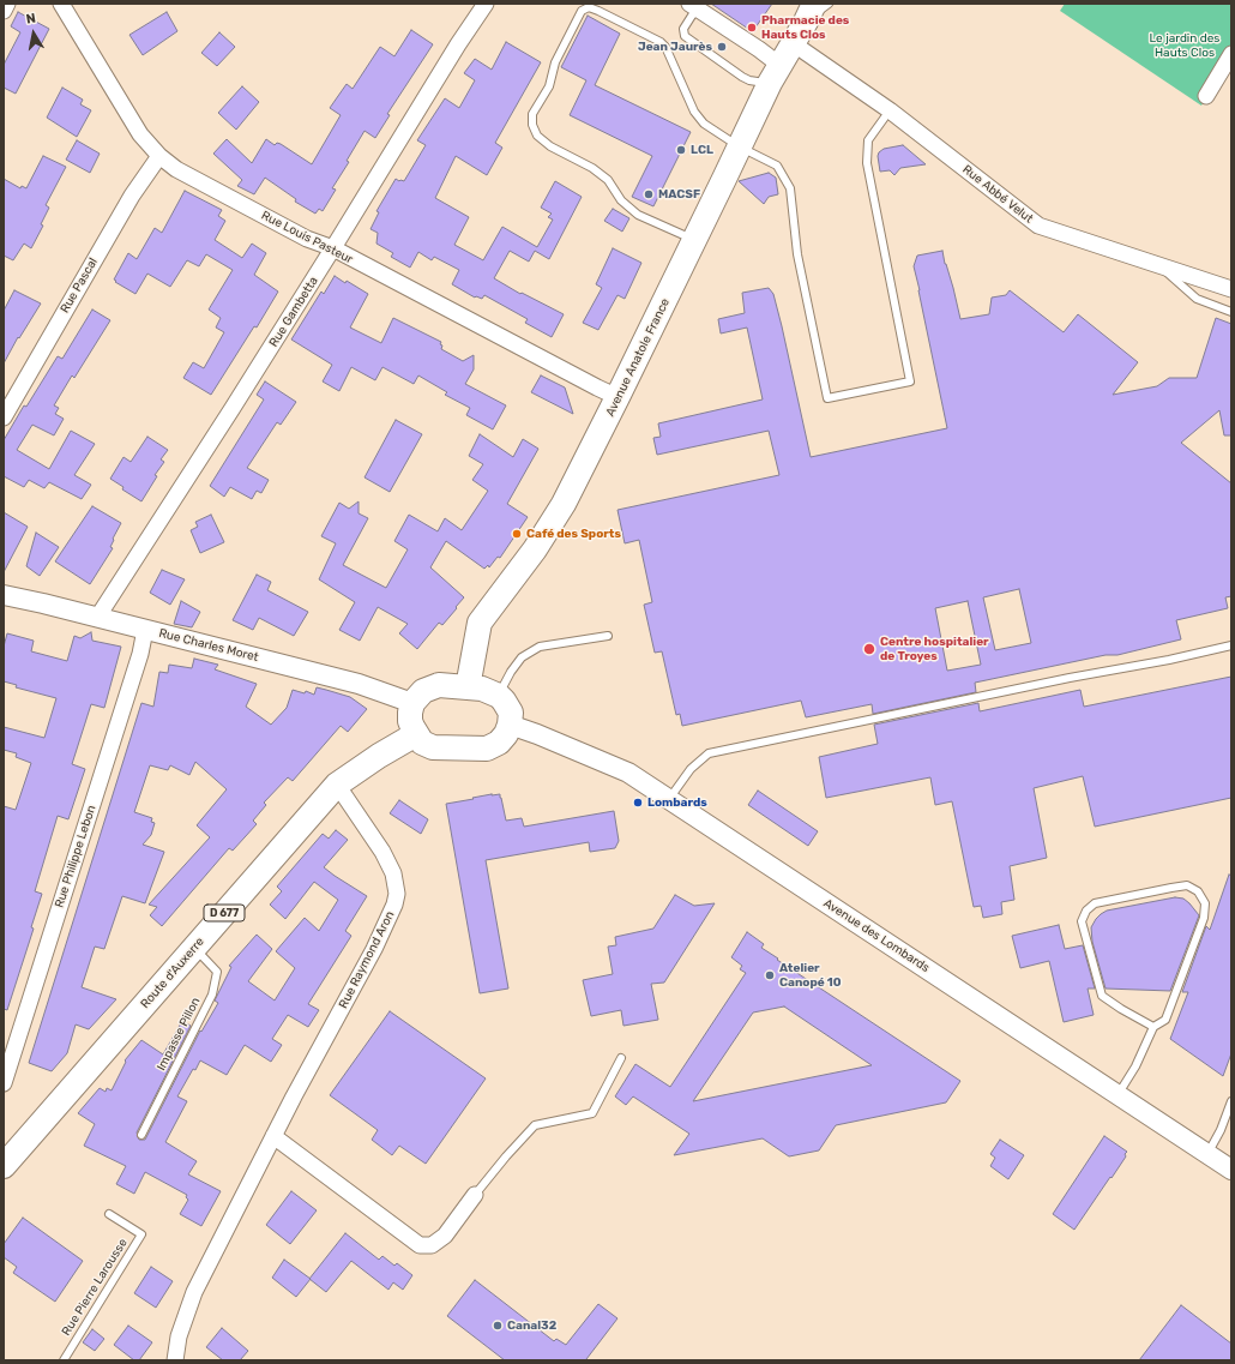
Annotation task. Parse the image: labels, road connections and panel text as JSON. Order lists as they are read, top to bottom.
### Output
{
  "streets": {
    "main road": ["Avenue Anatole France", "D 677", "Route d'Auxerre"],
    "street": [
      "Rue Abbé Velut",
      "Rue Louis Pasteur",
      "Rue Pascal",
      "Rue Gambetta",
      "Rue Charles Moret",
      "Rue Philippe Lebon",
      "Avenue des Lombards",
      "Rue Raymond Aron"
    ],
    "lane": ["Impasse Pillon", "Rue Pierre Larousse"]
  },
  "crossings": [
    ["Rue Abbé Velut", "Avenue Anatole France"],
    ["Rue Louis Pasteur", "Rue Pascal"],
    ["Rue Louis Pasteur", "Rue Gambetta"],
    ["Rue Louis Pasteur", "Avenue Anatole France"],
    ["Rue Gambetta", "Rue Charles Moret"],
    ["Avenue Anatole France", "Rue Charles Moret"],
    ["Avenue Anatole France", "Avenue des Lombards"],
    ["Avenue Anatole France", "Route d'Auxerre"],
    ["Rue Charles Moret", "Rue Philippe Lebon"],
    ["Rue Charles Moret", "Avenue des Lombards"],
    ["Rue Charles Moret", "Route d'Auxerre"],
    ["Avenue des Lombards", "Route d'Auxerre"],
    ["Rue Raymond Aron", "Route d'Auxerre"],
    ["Route d'Auxerre", "Impasse Pillon"]
  ],
  "parks": ["Le jardin des Hauts Clos"],
  "places": [
    "Pharmacie des Hauts Clos",
    "Jean Jaurès",
    "LCL",
    "MACSF",
    "Café des Sports",
    "Centre hospitalier de Troyes",
    "Lombards",
    "Atelier Canopé 10",
    "Canal32"
  ],
  "north": "top"
}
